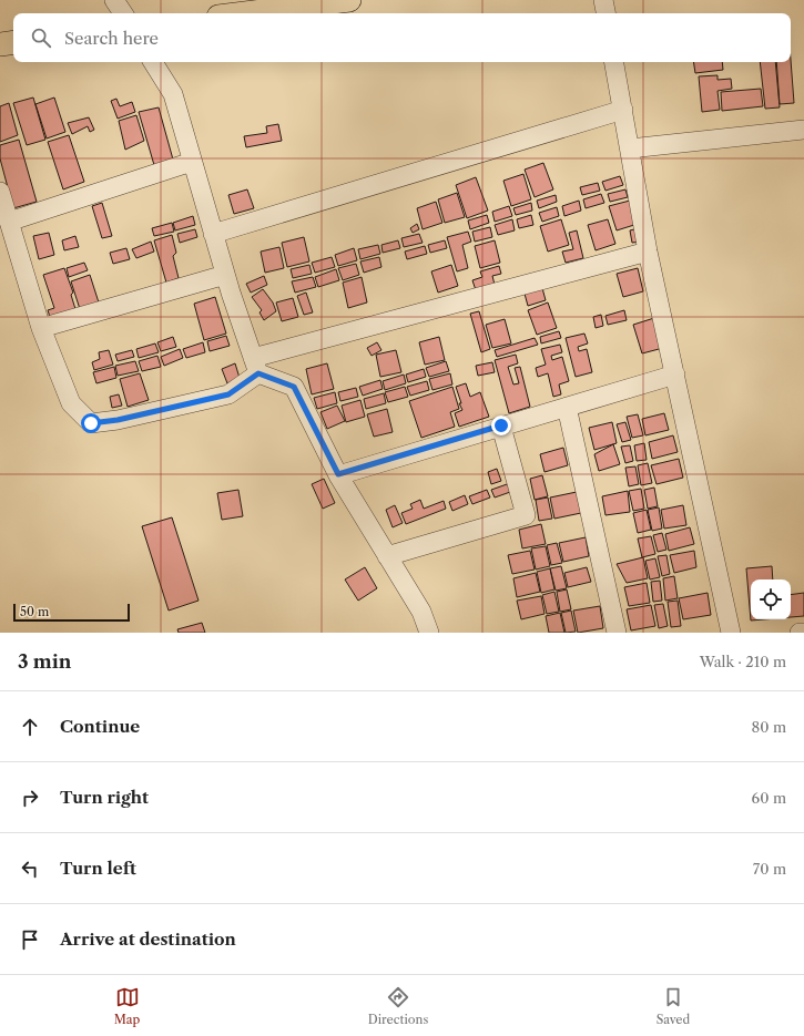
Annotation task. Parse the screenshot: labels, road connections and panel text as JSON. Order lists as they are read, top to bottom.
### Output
{
  "scale_bar": "50 m",
  "page": {
    "search": "Search here",
    "scale": "50 m",
    "heading": ["3 min", "Walk · 210 m"],
    "list": [
      ["Continue", "80 m"],
      ["Turn right", "60 m"],
      ["Turn left", "70 m"],
      "Arrive at destination"
    ],
    "nav": ["Map", "Directions", "Saved"]
  }
}
